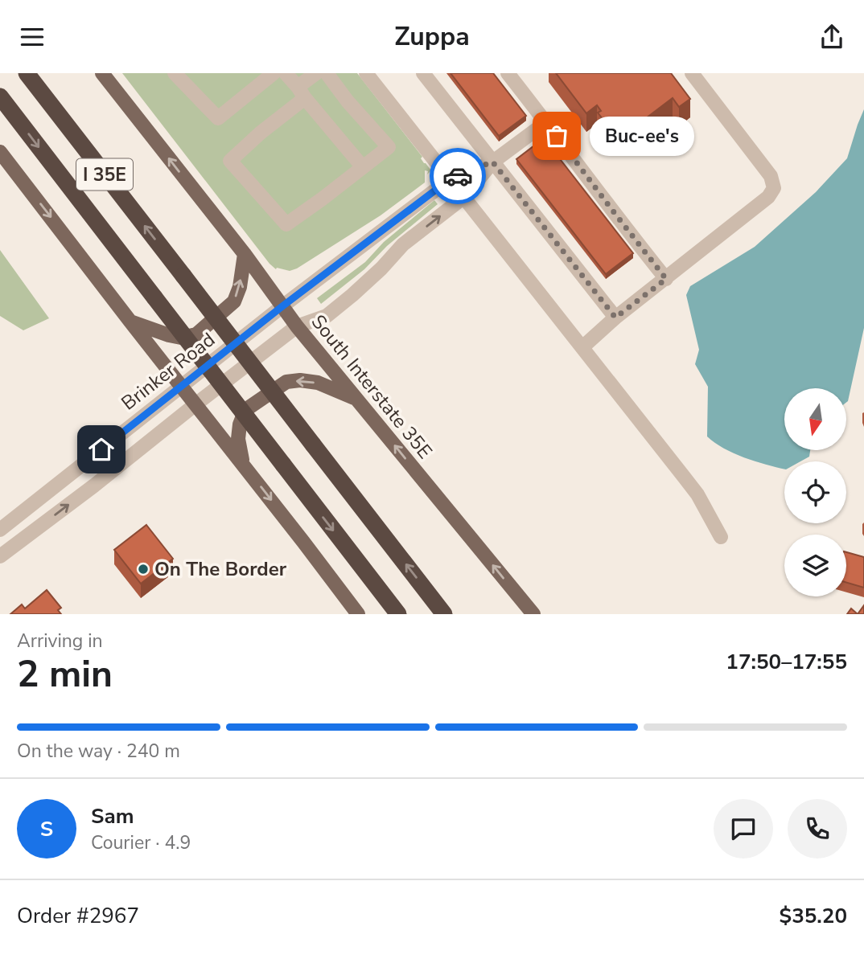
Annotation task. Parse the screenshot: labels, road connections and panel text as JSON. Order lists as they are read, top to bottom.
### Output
{
  "streets": {
    "highway": ["I 35E"],
    "main road": ["South Interstate 35E"],
    "street": ["Brinker Road"]
  },
  "crossings": [
    ["Brinker Road", "South Interstate 35E"]
  ],
  "one_way": ["South Interstate 35E"],
  "places": ["Buc-ee's", "On The Border"],
  "north": "bottom",
  "page": {
    "header": "Zuppa",
    "bubble": "Buc-ee's",
    "heading": ["2 min", "Arriving in", "17:50–17:55"],
    "panel": [
      "Sam",
      "Courier · 4.9",
      "Order #2967",
      "$35.20"
    ],
    "bar": "On the way · 240 m",
    "round": "S"
  }
}
